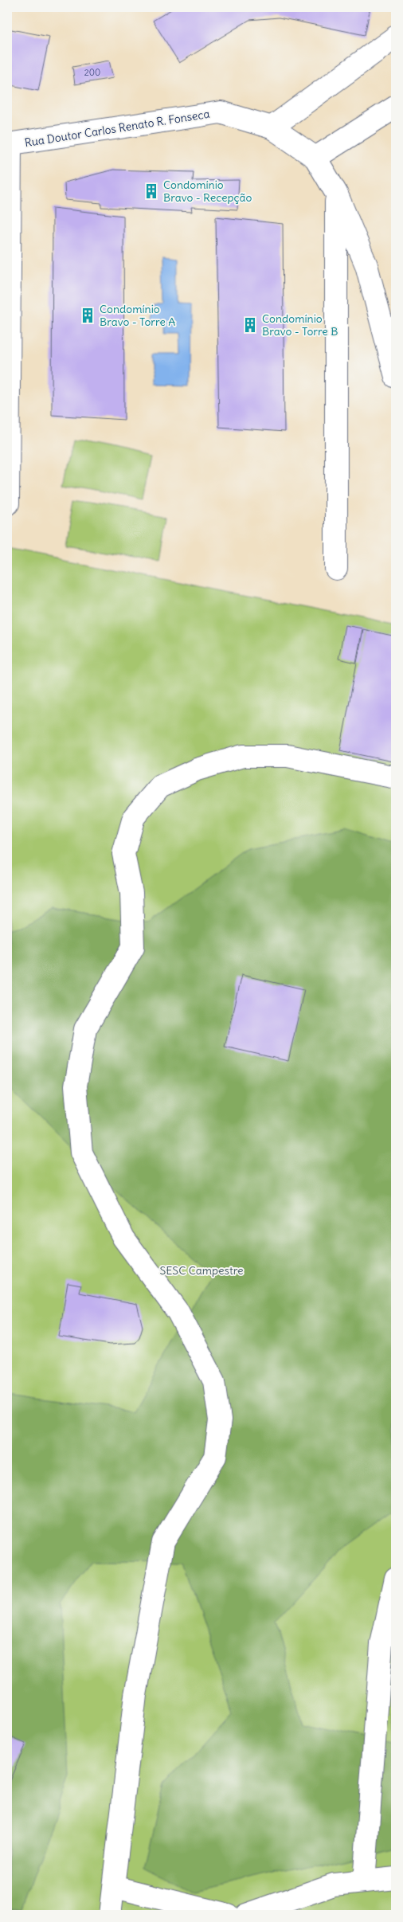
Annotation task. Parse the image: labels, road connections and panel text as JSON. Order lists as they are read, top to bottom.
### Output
{
  "streets": {
    "street": ["Rua Doutor Carlos Renato R. Fonseca"]
  },
  "parks": ["SESC Campestre"],
  "places": {
    "building": ["Condomínio Bravo - Recepção", "Condomínio Bravo - Torre A", "Condomínio Bravo - Torre B"]
  },
  "house_numbers": ["200"]
}
